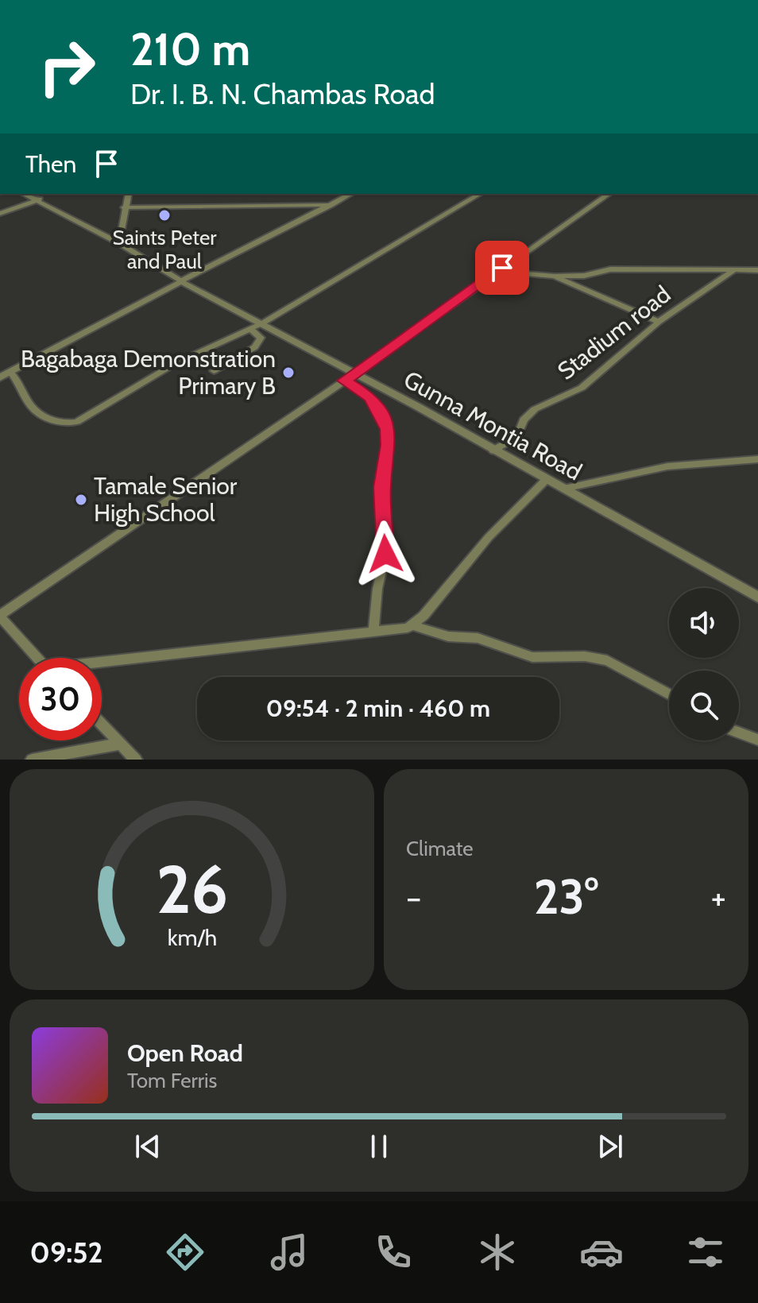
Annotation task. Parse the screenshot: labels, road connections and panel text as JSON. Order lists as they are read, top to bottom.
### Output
{
  "streets": {
    "street": ["Stadium road", "Gunna Montia Road"]
  },
  "crossings": [
    ["Stadium road", "Gunna Montia Road"]
  ],
  "places": ["Saints Peter and Paul", "Bagabaga Demonstration Primary B", "Tamale Senior High School"],
  "page": {
    "turn": ["210 m", "Dr. I. B. N. Chambas Road"],
    "then": "Then",
    "limit": "30",
    "trip": "09:54 · 2 min · 460 m",
    "tile": "Climate",
    "heat": ["−", "23°", "+"],
    "song": ["Open Road", "Tom Ferris"],
    "tabs": "09:52",
    "gauge": ["26", "km/h"]
  }
}
